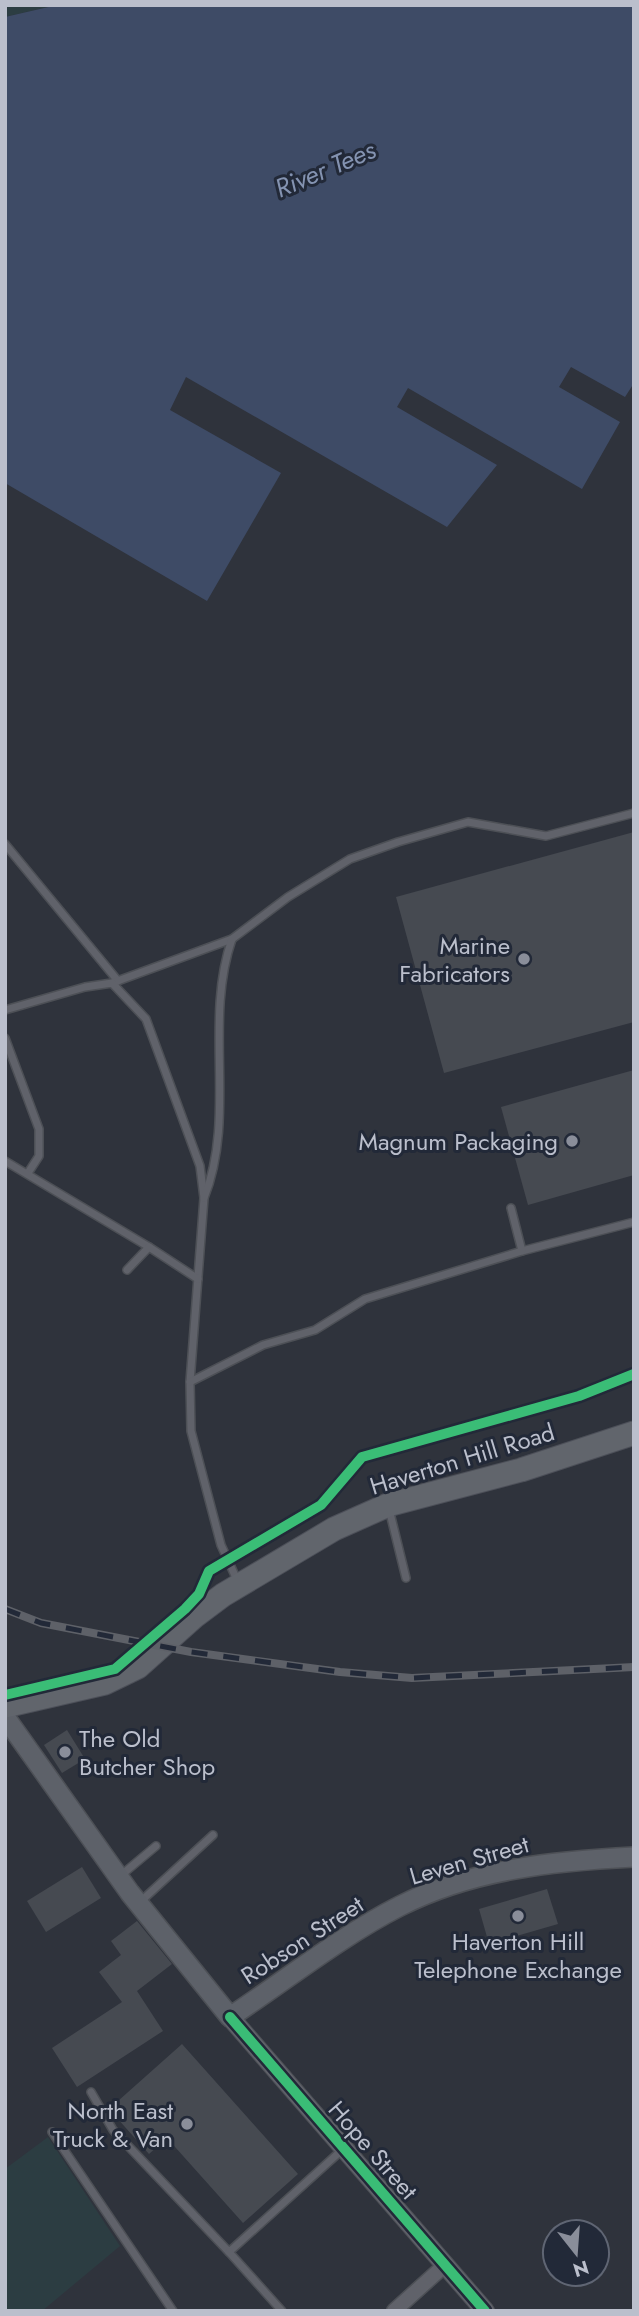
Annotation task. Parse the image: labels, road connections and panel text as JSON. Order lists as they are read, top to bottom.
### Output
{
  "streets": {
    "main road": [
      "Haverton Hill Road",
      "Leven Street",
      "Robson Street",
      "Hope Street"
    ]
  },
  "crossings": [
    ["Leven Street", "Robson Street"],
    ["Robson Street", "Hope Street"]
  ],
  "water": ["River Tees"],
  "places": [
    "Marine Fabricators",
    "Magnum Packaging",
    "The Old Butcher Shop",
    "Haverton Hill Telephone Exchange",
    "North East Truck & Van"
  ],
  "north": "bottom"
}
